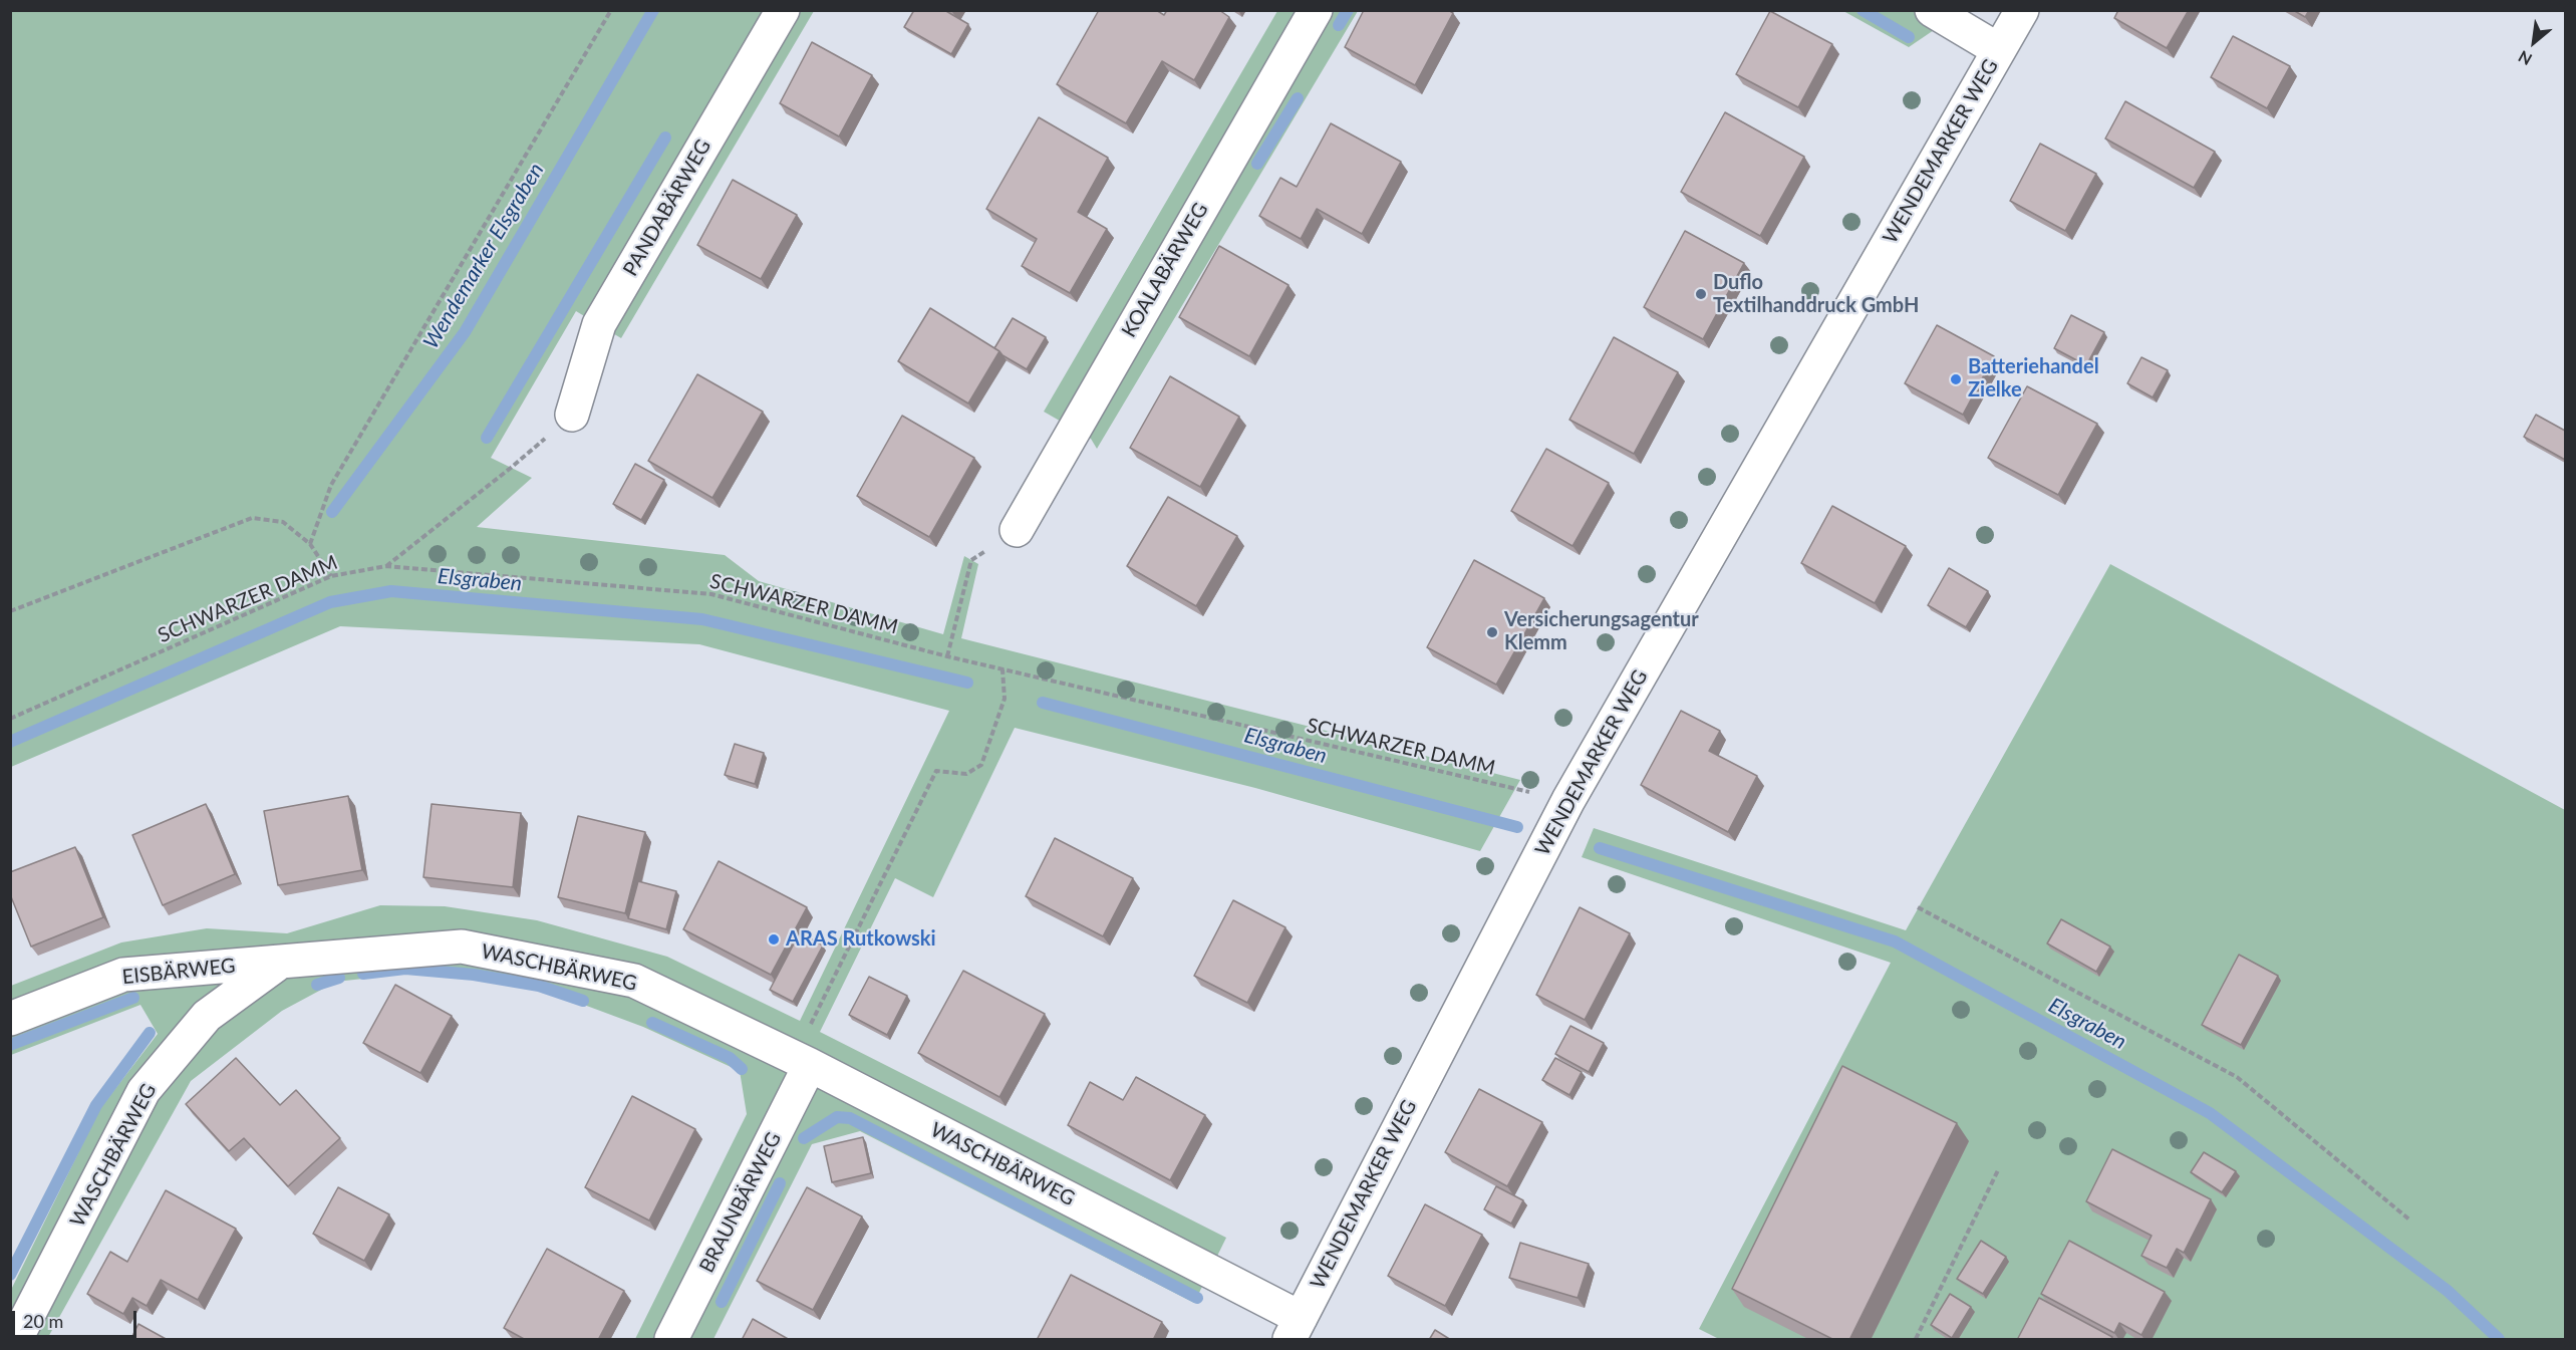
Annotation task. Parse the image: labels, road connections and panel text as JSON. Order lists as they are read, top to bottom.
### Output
{
  "streets": {
    "street": [
      "WENDEMARKER WEG",
      "PANDABÄRWEG",
      "KOALABÄRWEG",
      "WASCHBÄRWEG",
      "EISBÄRWEG",
      "BRAUNBÄRWEG"
    ],
    "path": ["SCHWARZER DAMM"]
  },
  "crossings": [
    ["WENDEMARKER WEG", "SCHWARZER DAMM"],
    ["WENDEMARKER WEG", "WASCHBÄRWEG"],
    ["WASCHBÄRWEG", "EISBÄRWEG"],
    ["WASCHBÄRWEG", "BRAUNBÄRWEG"]
  ],
  "water": ["Wendemarker Elsgraben", "Elsgraben"],
  "places": [
    "Duflo Textilhanddruck GmbH",
    "Batteriehandel Zielke",
    "Versicherungsagentur Klemm",
    "ARAS Rutkowski"
  ],
  "scale_bar": "20 m",
  "north": "bottom left"
}
